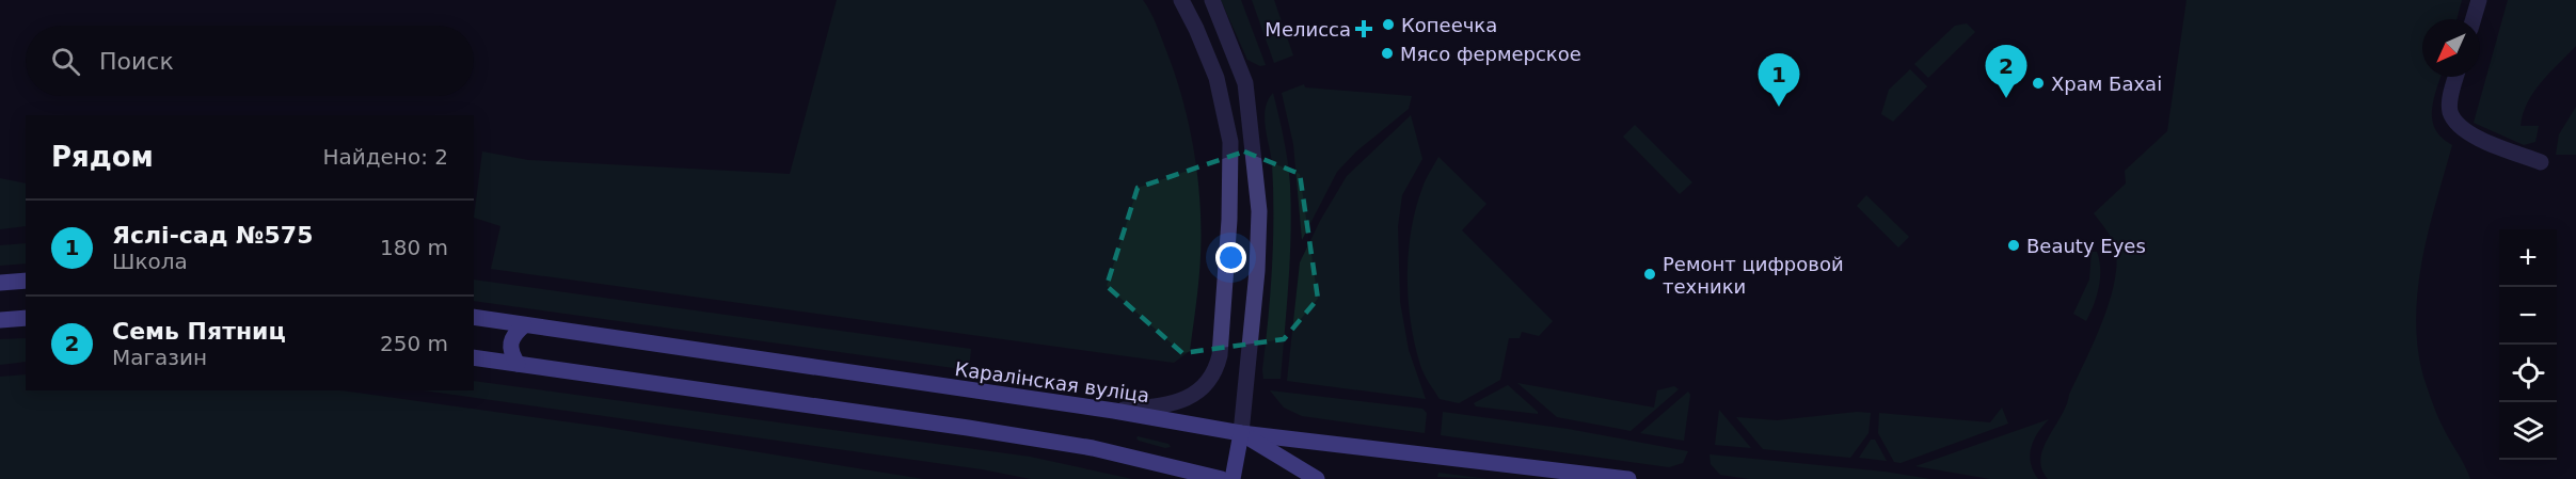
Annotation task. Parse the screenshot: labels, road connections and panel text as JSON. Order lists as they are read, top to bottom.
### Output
{
  "streets": {
    "main road": ["Каралінская вуліца"]
  },
  "places": {
    "other": [
      "Копеечка",
      "Мясо фермерское",
      "Храм Бахаі",
      "Beauty Eyes",
      "Ремонт цифровой техники"
    ],
    "health": ["Мелисса"]
  },
  "north": "bottom left",
  "page": {
    "search": "Поиск",
    "pins": ["2", "1"],
    "heading": ["Рядом", "Найдено: 2"],
    "list": [
      {
        "mark": "1",
        "name": "Яслі-сад №575",
        "note": "Школа",
        "value": "180 m"
      },
      {
        "mark": "2",
        "name": "Семь Пятниц",
        "note": "Магазин",
        "value": "250 m"
      }
    ],
    "map_buttons": ["+", "−"]
  }
}
